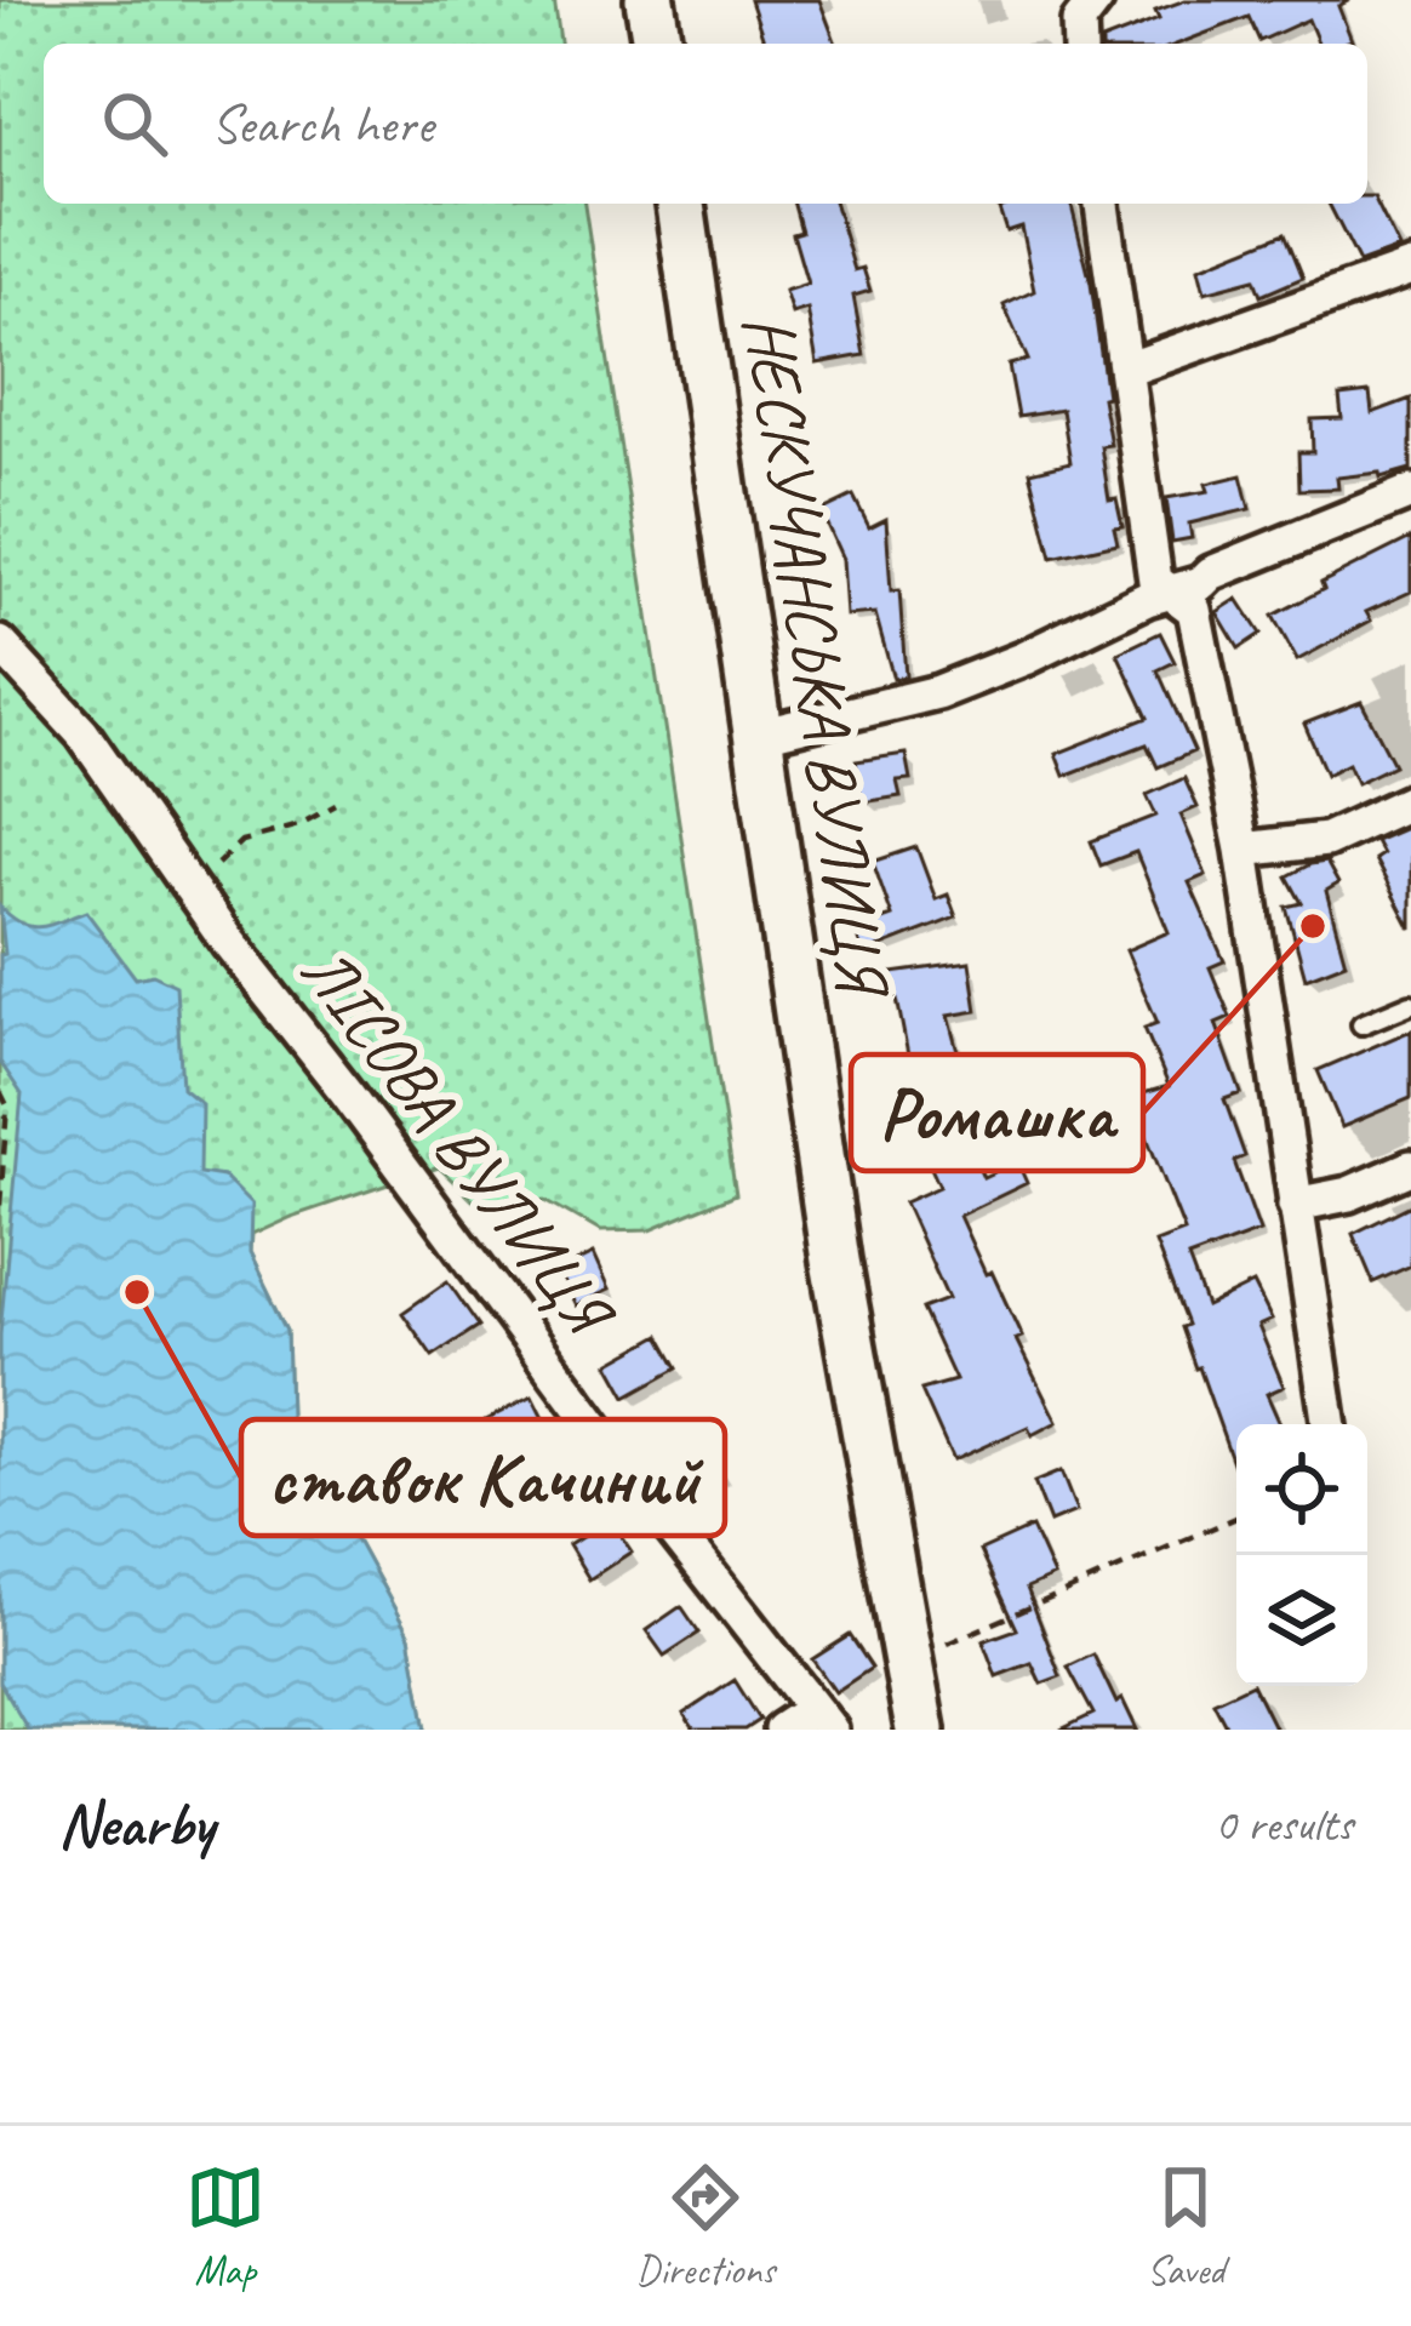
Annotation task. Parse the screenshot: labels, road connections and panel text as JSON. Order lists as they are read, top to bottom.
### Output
{
  "streets": {
    "street": ["НЕСКУЧАНСЬКА ВУЛИЦЯ", "ЛІСОВА ВУЛИЦЯ"]
  },
  "places": ["Ромашка", "ставок Качиний"],
  "page": {
    "search": "Search here",
    "heading": ["Nearby", "0 results"],
    "nav": ["Map", "Directions", "Saved"]
  }
}
